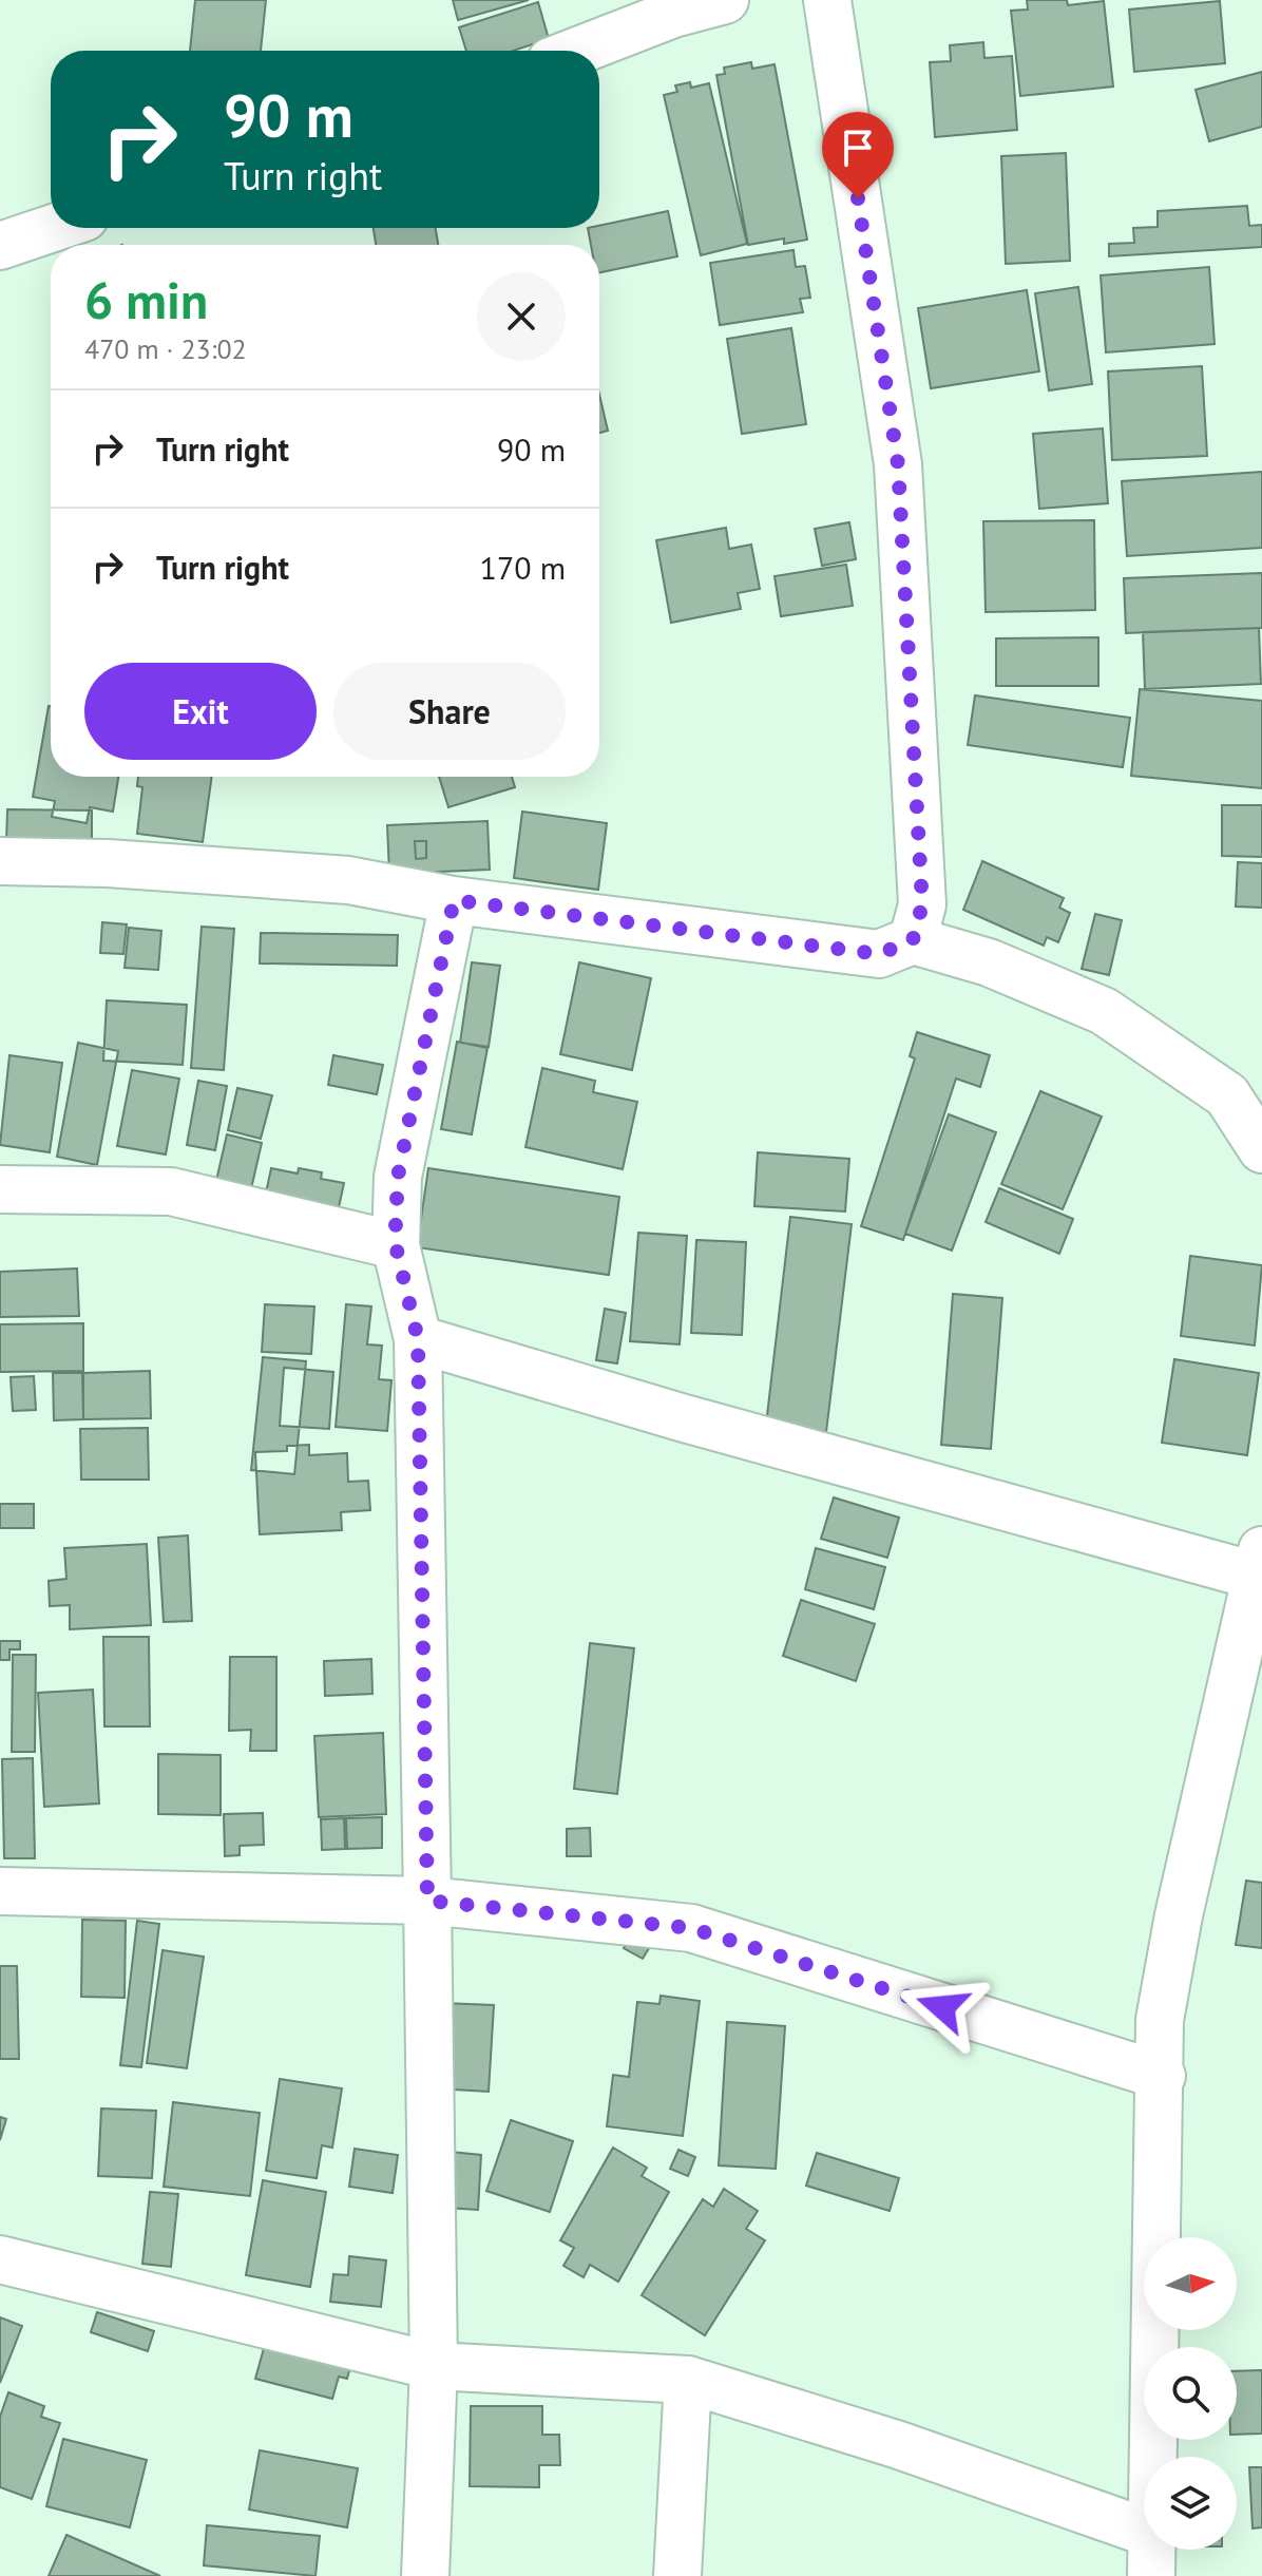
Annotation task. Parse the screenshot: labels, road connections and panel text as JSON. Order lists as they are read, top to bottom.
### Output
{
  "north": "right",
  "page": {
    "turn": ["90 m", "Turn right"],
    "heading": ["6 min", "470 m · 23:02"],
    "list": [
      {
        "name": "Turn right",
        "value": "90 m"
      },
      {
        "name": "Turn right",
        "value": "170 m"
      }
    ],
    "buttons": ["Exit", "Share"]
  }
}
